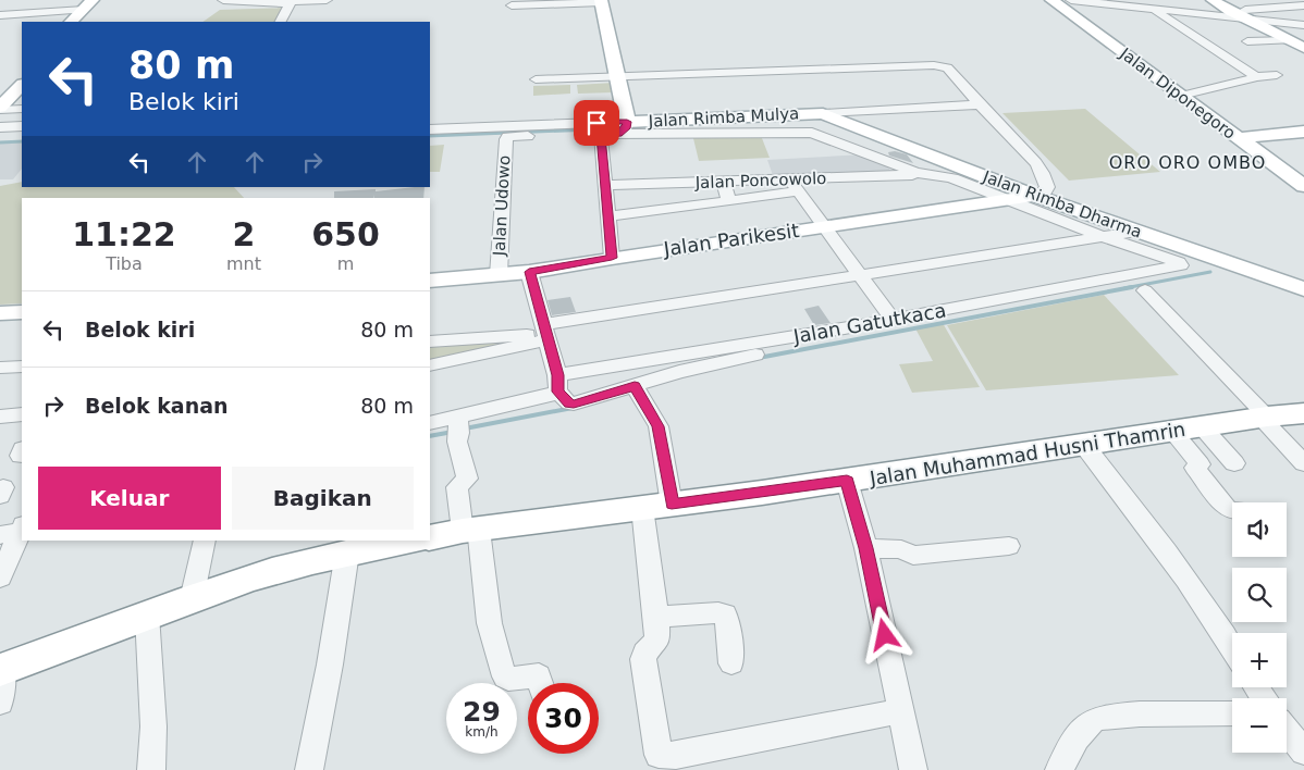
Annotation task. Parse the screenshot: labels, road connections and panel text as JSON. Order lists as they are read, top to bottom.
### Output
{
  "streets": {
    "highway": ["Jalan Muhammad Husni Thamrin"],
    "main road": [
      "Jalan Diponegoro",
      "Jalan Rimba Mulya",
      "Jalan Rimba Dharma",
      "Jalan Parikesit"
    ],
    "street": ["Jalan Poncowolo", "Jalan Udowo", "Jalan Gatutkaca"]
  },
  "crossings": [
    ["Jalan Rimba Mulya", "Jalan Rimba Dharma"],
    ["Jalan Rimba Dharma", "Jalan Parikesit"],
    ["Jalan Udowo", "Jalan Parikesit"]
  ],
  "districts": ["ORO ORO OMBO"],
  "page": {
    "turn": ["80 m", "Belok kiri"],
    "eta": [
      "11:22",
      "Tiba",
      "2",
      "mnt",
      "650",
      "m"
    ],
    "list": [
      {
        "name": "Belok kiri",
        "value": "80 m"
      },
      {
        "name": "Belok kanan",
        "value": "80 m"
      }
    ],
    "buttons": ["Keluar", "Bagikan"],
    "map_buttons": ["+", "−"],
    "speed": "29 km/h",
    "limit": "30"
  }
}
